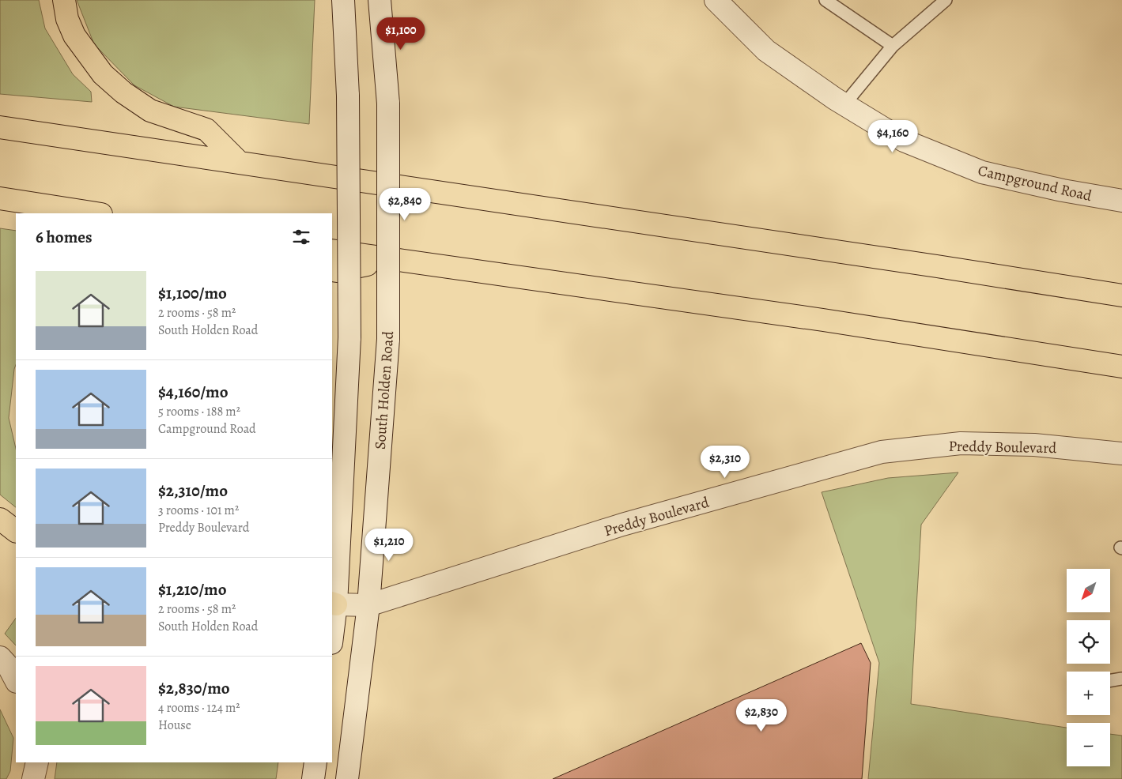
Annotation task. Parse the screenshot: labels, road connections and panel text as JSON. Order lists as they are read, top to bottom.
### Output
{
  "streets": {
    "main road": ["Campground Road", "South Holden Road", "Preddy Boulevard"]
  },
  "crossings": [
    ["South Holden Road", "Preddy Boulevard"]
  ],
  "north": "bottom left",
  "page": {
    "price": [
      "$1,100",
      "$4,160",
      "$2,840",
      "$2,310",
      "$1,210",
      "$2,830"
    ],
    "heading": "6 homes",
    "list": [
      {
        "name": "$1,100/mo",
        "note": "2 rooms · 58 m² · South Holden Road"
      },
      {
        "name": "$4,160/mo",
        "note": "5 rooms · 188 m² · Campground Road"
      },
      {
        "name": "$2,310/mo",
        "note": "3 rooms · 101 m² · Preddy Boulevard"
      },
      {
        "name": "$1,210/mo",
        "note": "2 rooms · 58 m² · South Holden Road"
      },
      {
        "name": "$2,830/mo",
        "note": "4 rooms · 124 m² · House"
      }
    ],
    "map_buttons": ["+", "−"]
  }
}
